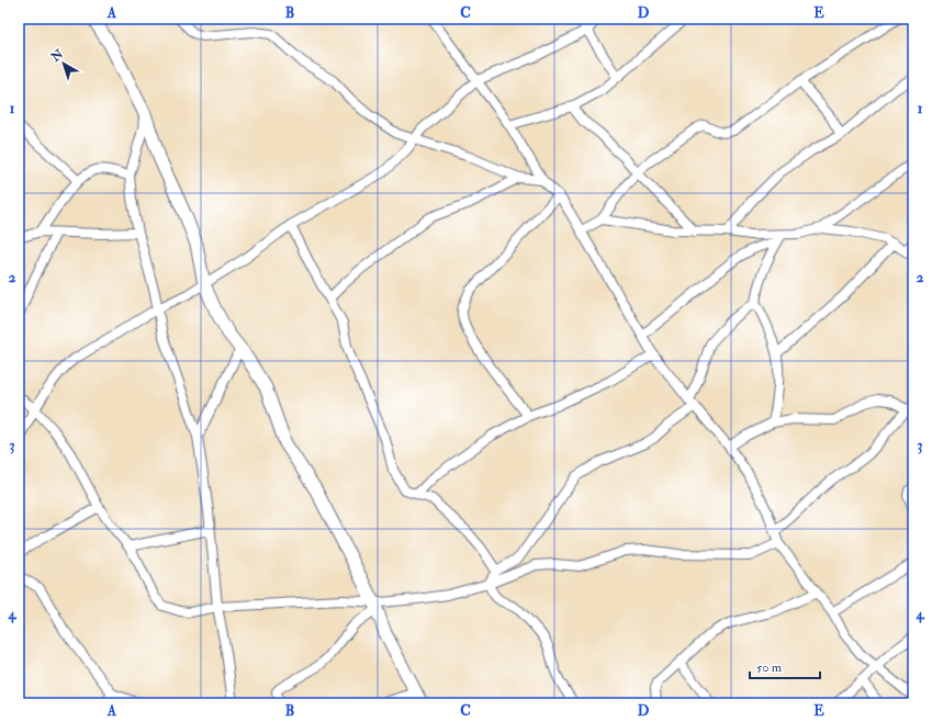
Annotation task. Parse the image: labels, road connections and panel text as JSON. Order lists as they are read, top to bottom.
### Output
{
  "scale_bar": "50 m",
  "north": "top left",
  "grid": {
    "columns": [
      "A",
      "B",
      "C",
      "D",
      "E"
    ],
    "rows": [
      "1",
      "2",
      "3",
      "4"
    ]
  }
}
